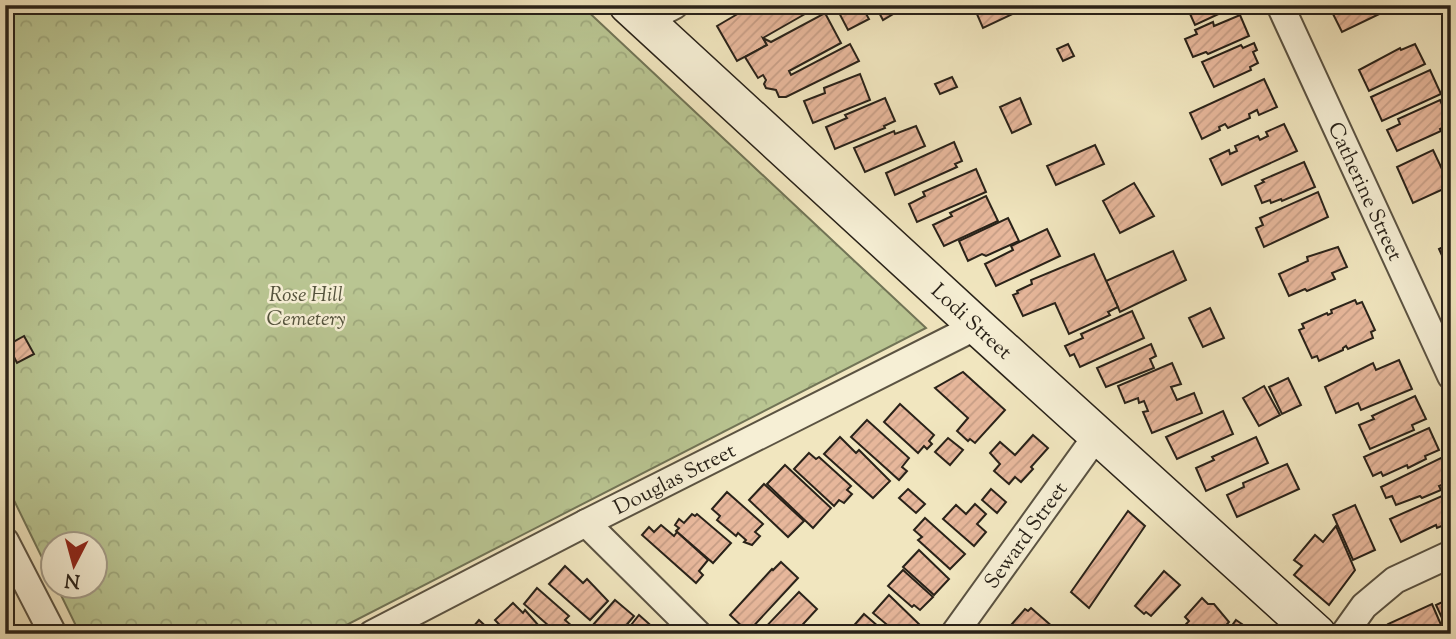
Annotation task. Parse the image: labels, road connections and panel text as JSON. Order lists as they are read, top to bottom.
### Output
{
  "streets": {
    "street": [
      "Catherine Street",
      "Lodi Street",
      "Douglas Street",
      "Seward Street"
    ]
  },
  "crossings": [
    ["Lodi Street", "Douglas Street"],
    ["Lodi Street", "Seward Street"]
  ],
  "parks": ["Rose Hill Cemetery"],
  "north": "bottom"
}
